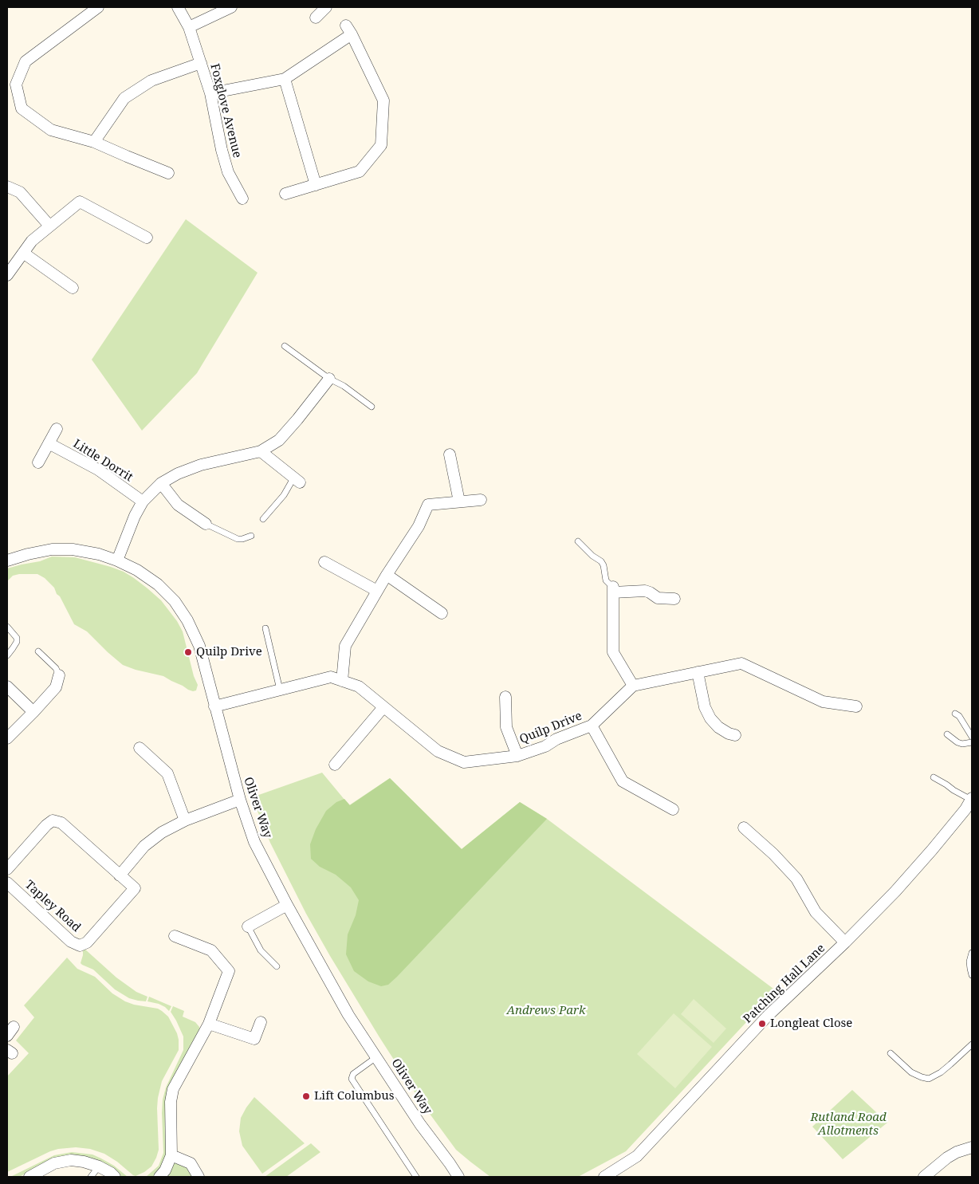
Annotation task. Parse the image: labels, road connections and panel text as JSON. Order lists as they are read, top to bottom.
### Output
{
  "streets": {
    "street": [
      "Foxglove Avenue",
      "Little Dorrit",
      "Quilp Drive",
      "Oliver Way",
      "Tapley Road",
      "Patching Hall Lane"
    ]
  },
  "crossings": [
    ["Quilp Drive", "Oliver Way"]
  ],
  "parks": ["Andrews Park", "Rutland Road Allotments"],
  "places": ["Quilp Drive", "Longleat Close", "Lift Columbus"]
}
